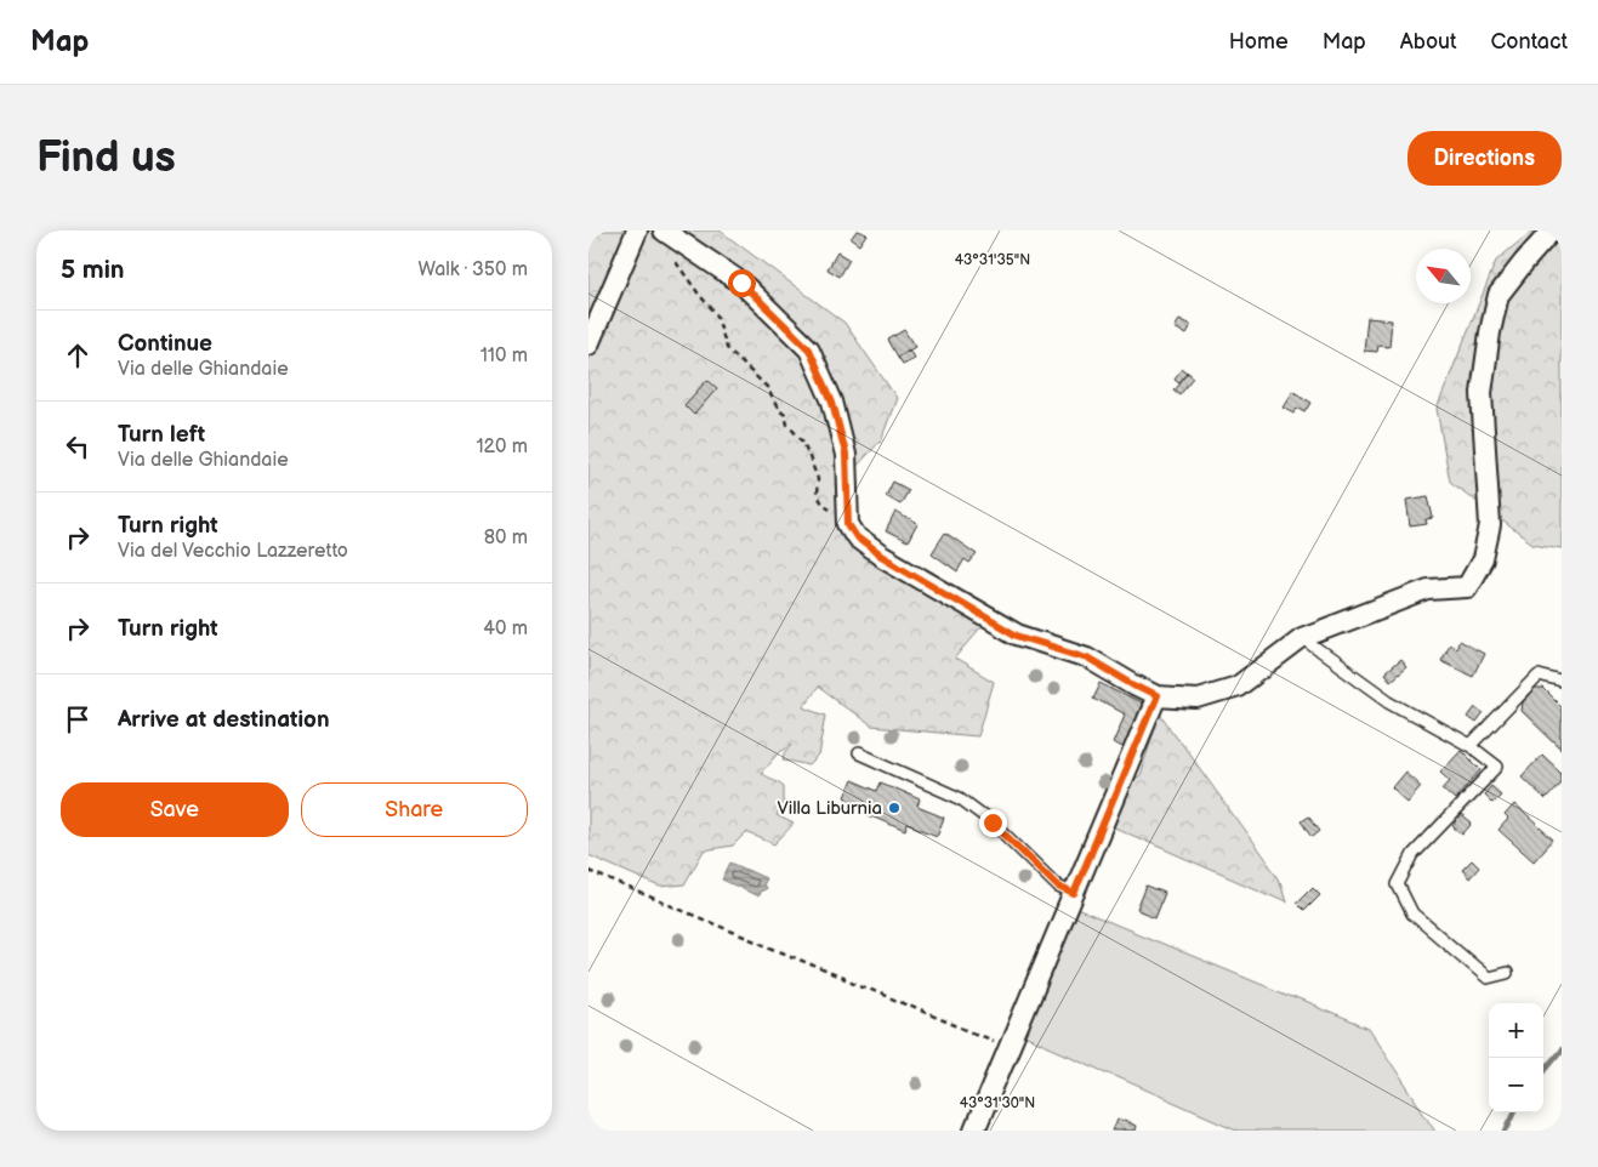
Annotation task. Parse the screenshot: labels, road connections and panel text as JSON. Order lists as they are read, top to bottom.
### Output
{
  "places": ["Villa Liburnia"],
  "north": "top left",
  "page": {
    "header": "Map",
    "nav": [
      "Home",
      "Map",
      "About",
      "Contact"
    ],
    "buttons": [
      "Directions",
      ["Save", "Share"]
    ],
    "title": "Find us",
    "heading": ["5 min", "Walk · 350 m"],
    "list": [
      ["Continue", "Via delle Ghiandaie", "110 m"],
      ["Turn left", "Via delle Ghiandaie", "120 m"],
      ["Turn right", "Via del Vecchio Lazzeretto", "80 m"],
      ["Turn right", "40 m"],
      "Arrive at destination"
    ],
    "map_buttons": ["+", "−"]
  },
  "coordinates": ["43°31'35\"N", "43°31'30\"N"]
}
